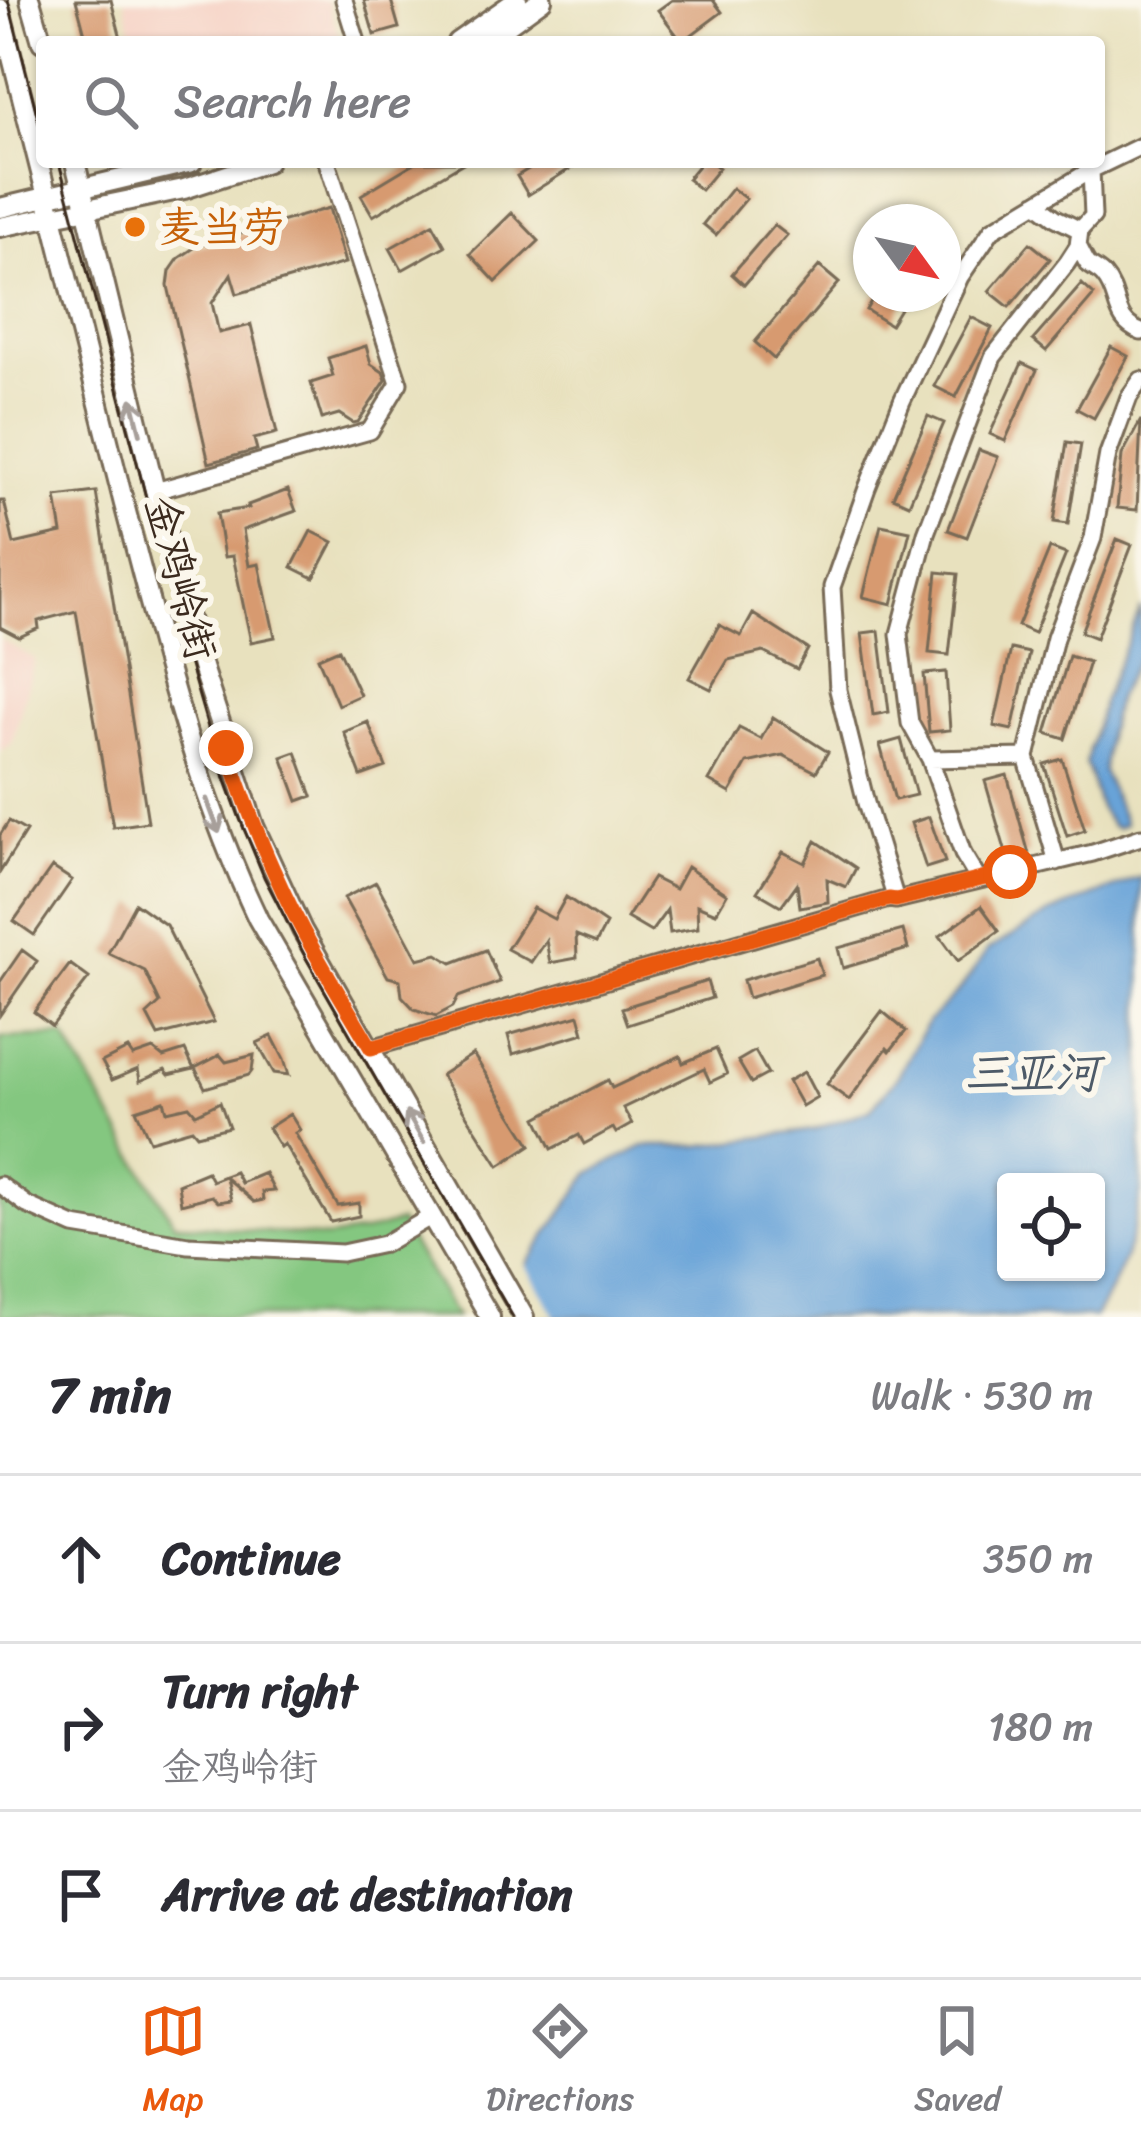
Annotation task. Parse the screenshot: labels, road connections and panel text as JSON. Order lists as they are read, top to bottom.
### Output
{
  "streets": {
    "main road": ["金鸡岭街"]
  },
  "water": ["三亚河"],
  "places": ["麦当劳"],
  "north": "bottom right",
  "page": {
    "search": "Search here",
    "heading": ["7 min", "Walk · 530 m"],
    "list": [
      ["Continue", "350 m"],
      ["Turn right", "金鸡岭街", "180 m"],
      "Arrive at destination"
    ],
    "nav": ["Map", "Directions", "Saved"]
  }
}
